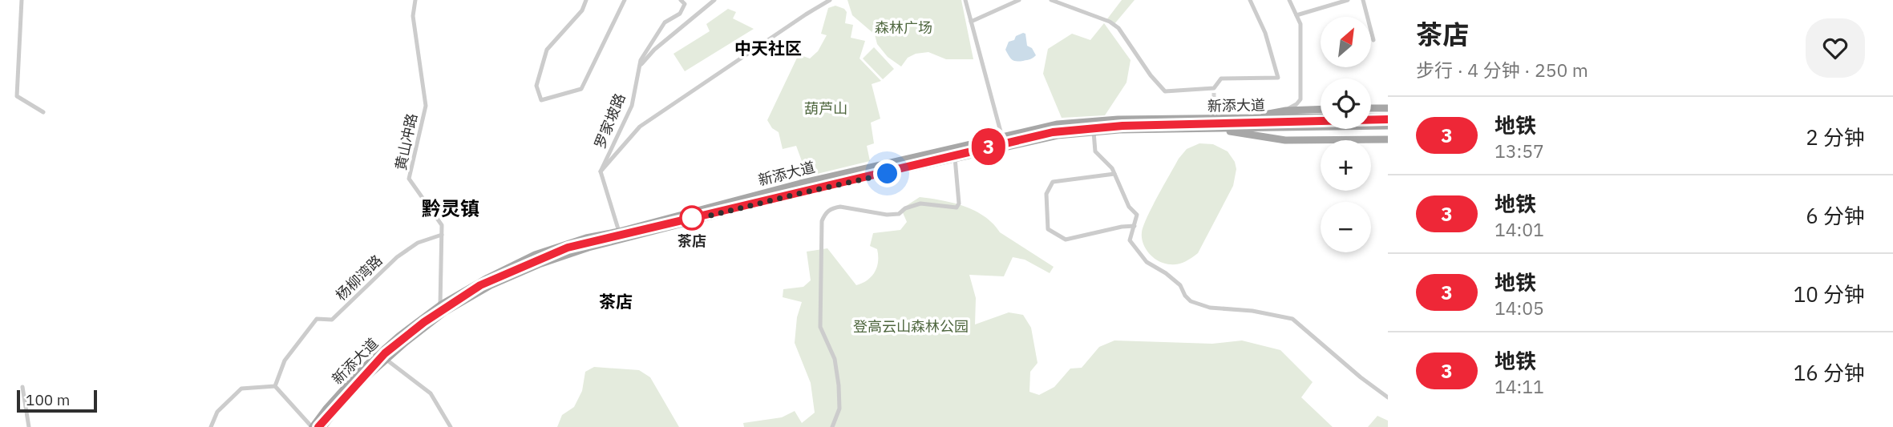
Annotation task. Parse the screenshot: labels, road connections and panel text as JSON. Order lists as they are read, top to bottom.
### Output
{
  "streets": {
    "main road": ["新添大道"],
    "street": ["罗家坡路", "黄山冲路", "杨柳湾路"]
  },
  "crossings": [
    ["新添大道", "黄山冲路"],
    ["黄山冲路", "杨柳湾路"]
  ],
  "districts": ["中天社区", "黔灵镇", "茶店"],
  "parks": ["森林广场", "葫芦山", "登高云山森林公园"],
  "places": ["茶店"],
  "lines": ["metro line 3"],
  "scale_bar": "100 m",
  "north": "top right",
  "page": {
    "on_map": "3",
    "heading": ["茶店", "步行 · 4 分钟 · 250 m"],
    "map_buttons": ["+", "−"],
    "list": [
      {
        "mark": "3",
        "name": "地铁",
        "note": "13:57",
        "value": "2 分钟"
      },
      {
        "mark": "3",
        "name": "地铁",
        "note": "14:01",
        "value": "6 分钟"
      },
      {
        "mark": "3",
        "name": "地铁",
        "note": "14:05",
        "value": "10 分钟"
      },
      {
        "mark": "3",
        "name": "地铁",
        "note": "14:11",
        "value": "16 分钟"
      }
    ],
    "scale": "100 m"
  }
}
